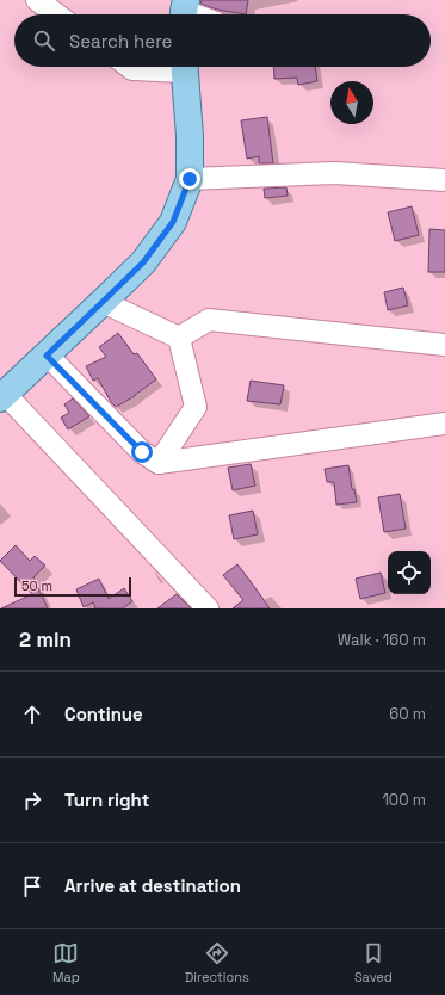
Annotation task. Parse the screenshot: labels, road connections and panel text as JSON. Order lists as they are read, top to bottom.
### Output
{
  "scale_bar": "50 m",
  "north": "top",
  "page": {
    "search": "Search here",
    "scale": "50 m",
    "heading": ["2 min", "Walk · 160 m"],
    "list": [
      ["Continue", "60 m"],
      ["Turn right", "100 m"],
      "Arrive at destination"
    ],
    "nav": ["Map", "Directions", "Saved"]
  }
}
